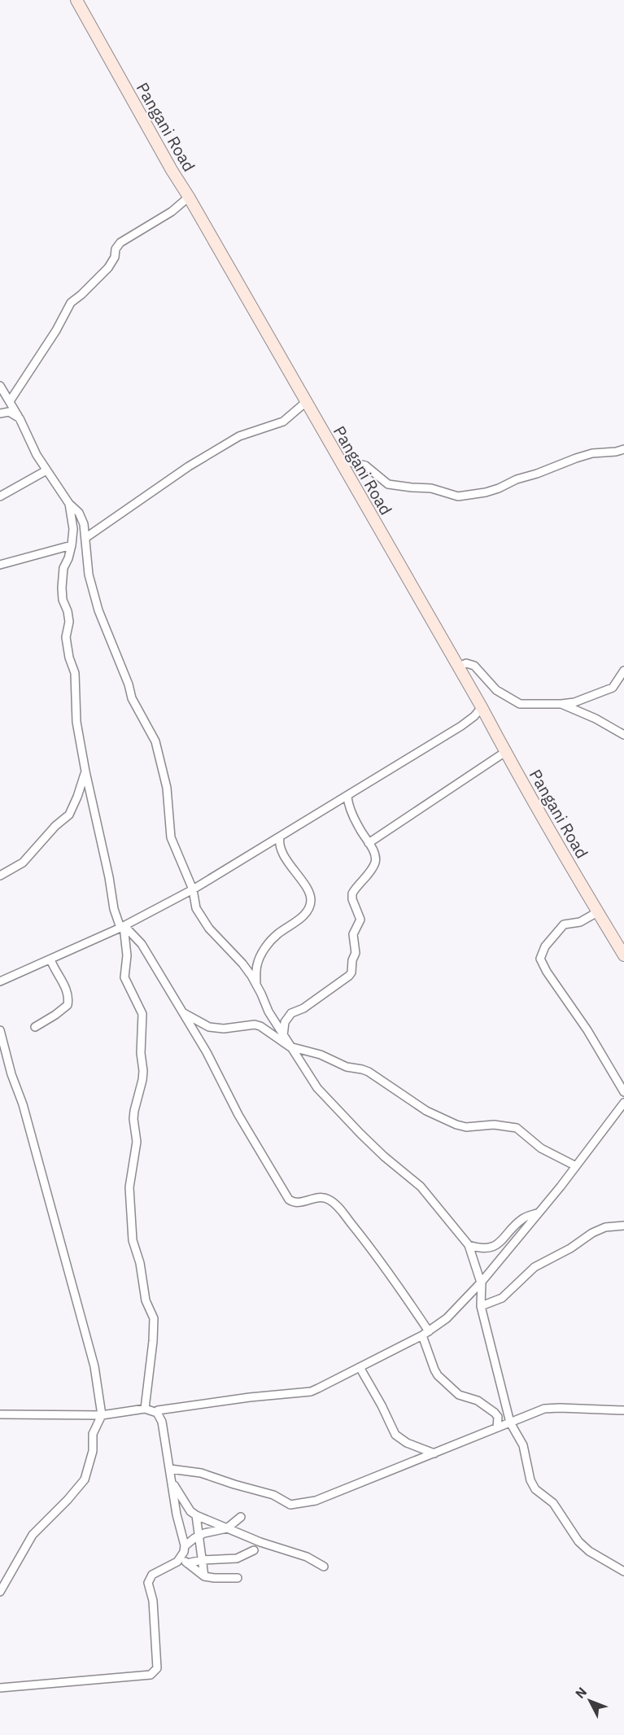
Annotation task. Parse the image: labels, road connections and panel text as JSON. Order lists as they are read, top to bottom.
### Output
{
  "streets": {
    "main road": ["Pangani Road"]
  },
  "north": "top left"
}
